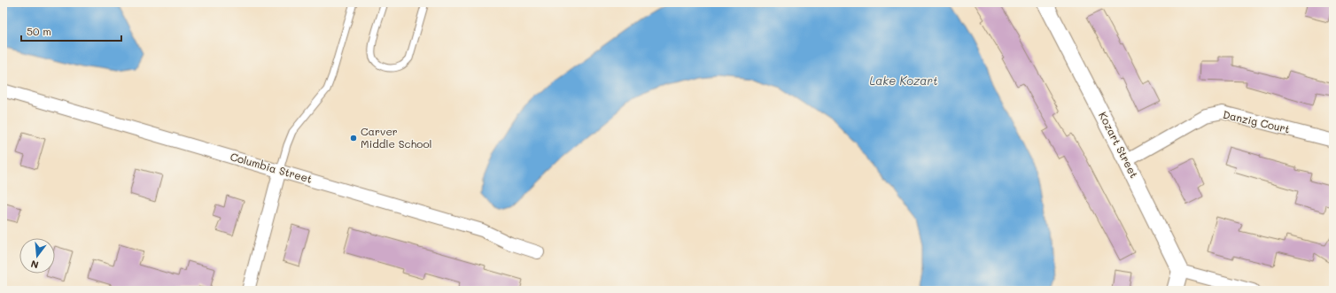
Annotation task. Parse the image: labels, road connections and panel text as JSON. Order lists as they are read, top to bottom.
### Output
{
  "streets": {
    "street": ["Danzig Court", "Kozart Street", "Columbia Street"]
  },
  "crossings": [
    ["Danzig Court", "Kozart Street"]
  ],
  "water": ["Lake Kozart"],
  "places": ["Carver Middle School"],
  "scale_bar": "50 m",
  "north": "bottom"
}
